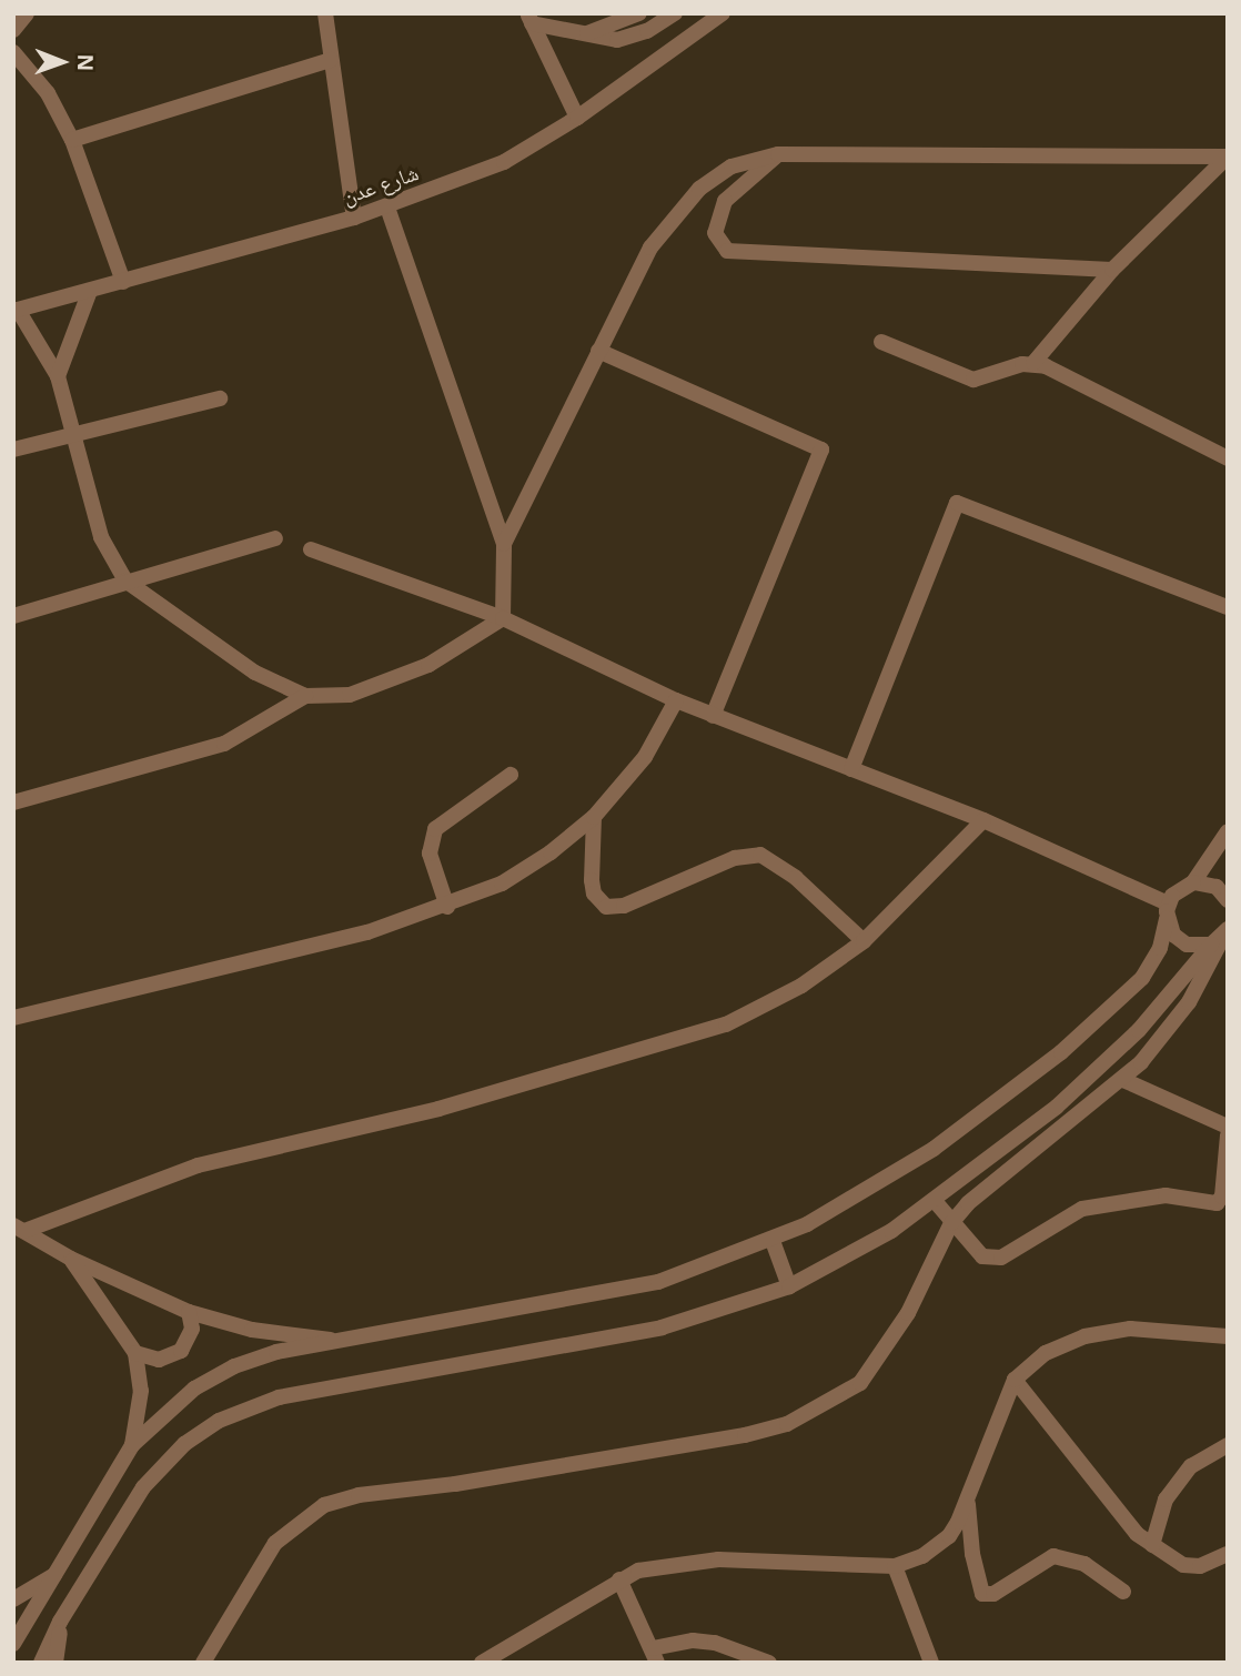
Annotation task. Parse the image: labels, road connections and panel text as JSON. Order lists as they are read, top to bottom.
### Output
{
  "streets": {
    "street": ["شارع عدن"]
  },
  "north": "right"
}
